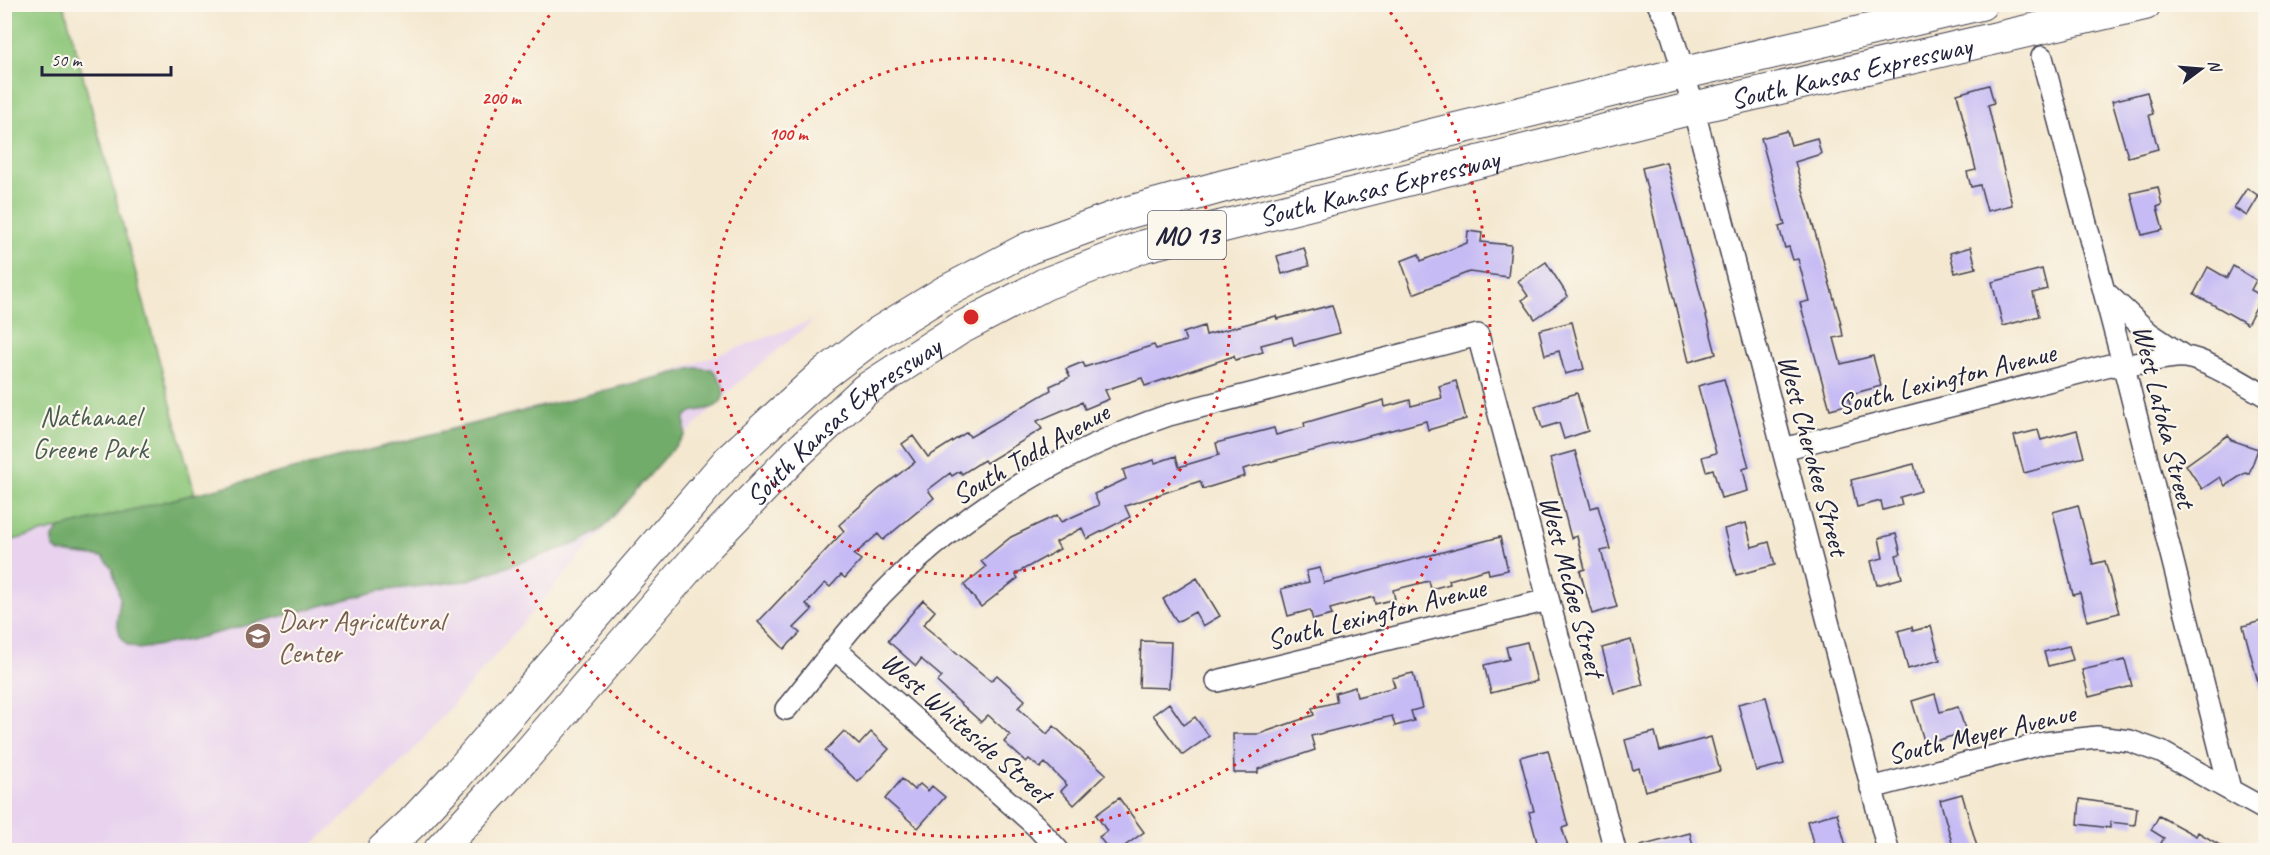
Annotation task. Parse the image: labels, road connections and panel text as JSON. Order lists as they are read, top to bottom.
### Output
{
  "streets": {
    "main road": ["South Kansas Expressway", "MO 13"],
    "street": [
      "South Lexington Avenue",
      "West Latoka Street",
      "South Todd Avenue",
      "West Cherokee Street",
      "West McGee Street",
      "West Whiteside Street",
      "South Meyer Avenue"
    ]
  },
  "crossings": [
    ["South Kansas Expressway", "West Cherokee Street"],
    ["South Lexington Avenue", "West Latoka Street"],
    ["South Lexington Avenue", "West Cherokee Street"],
    ["South Lexington Avenue", "West McGee Street"],
    ["West Latoka Street", "South Meyer Avenue"],
    ["South Todd Avenue", "West McGee Street"],
    ["South Todd Avenue", "West Whiteside Street"],
    ["West Cherokee Street", "South Meyer Avenue"]
  ],
  "parks": ["Nathanael Greene Park"],
  "places": {
    "school or university": ["Darr Agricultural Center"]
  },
  "scale_bar": "50 m",
  "north": "right",
  "rings": ["200 m", "100 m"]
}
